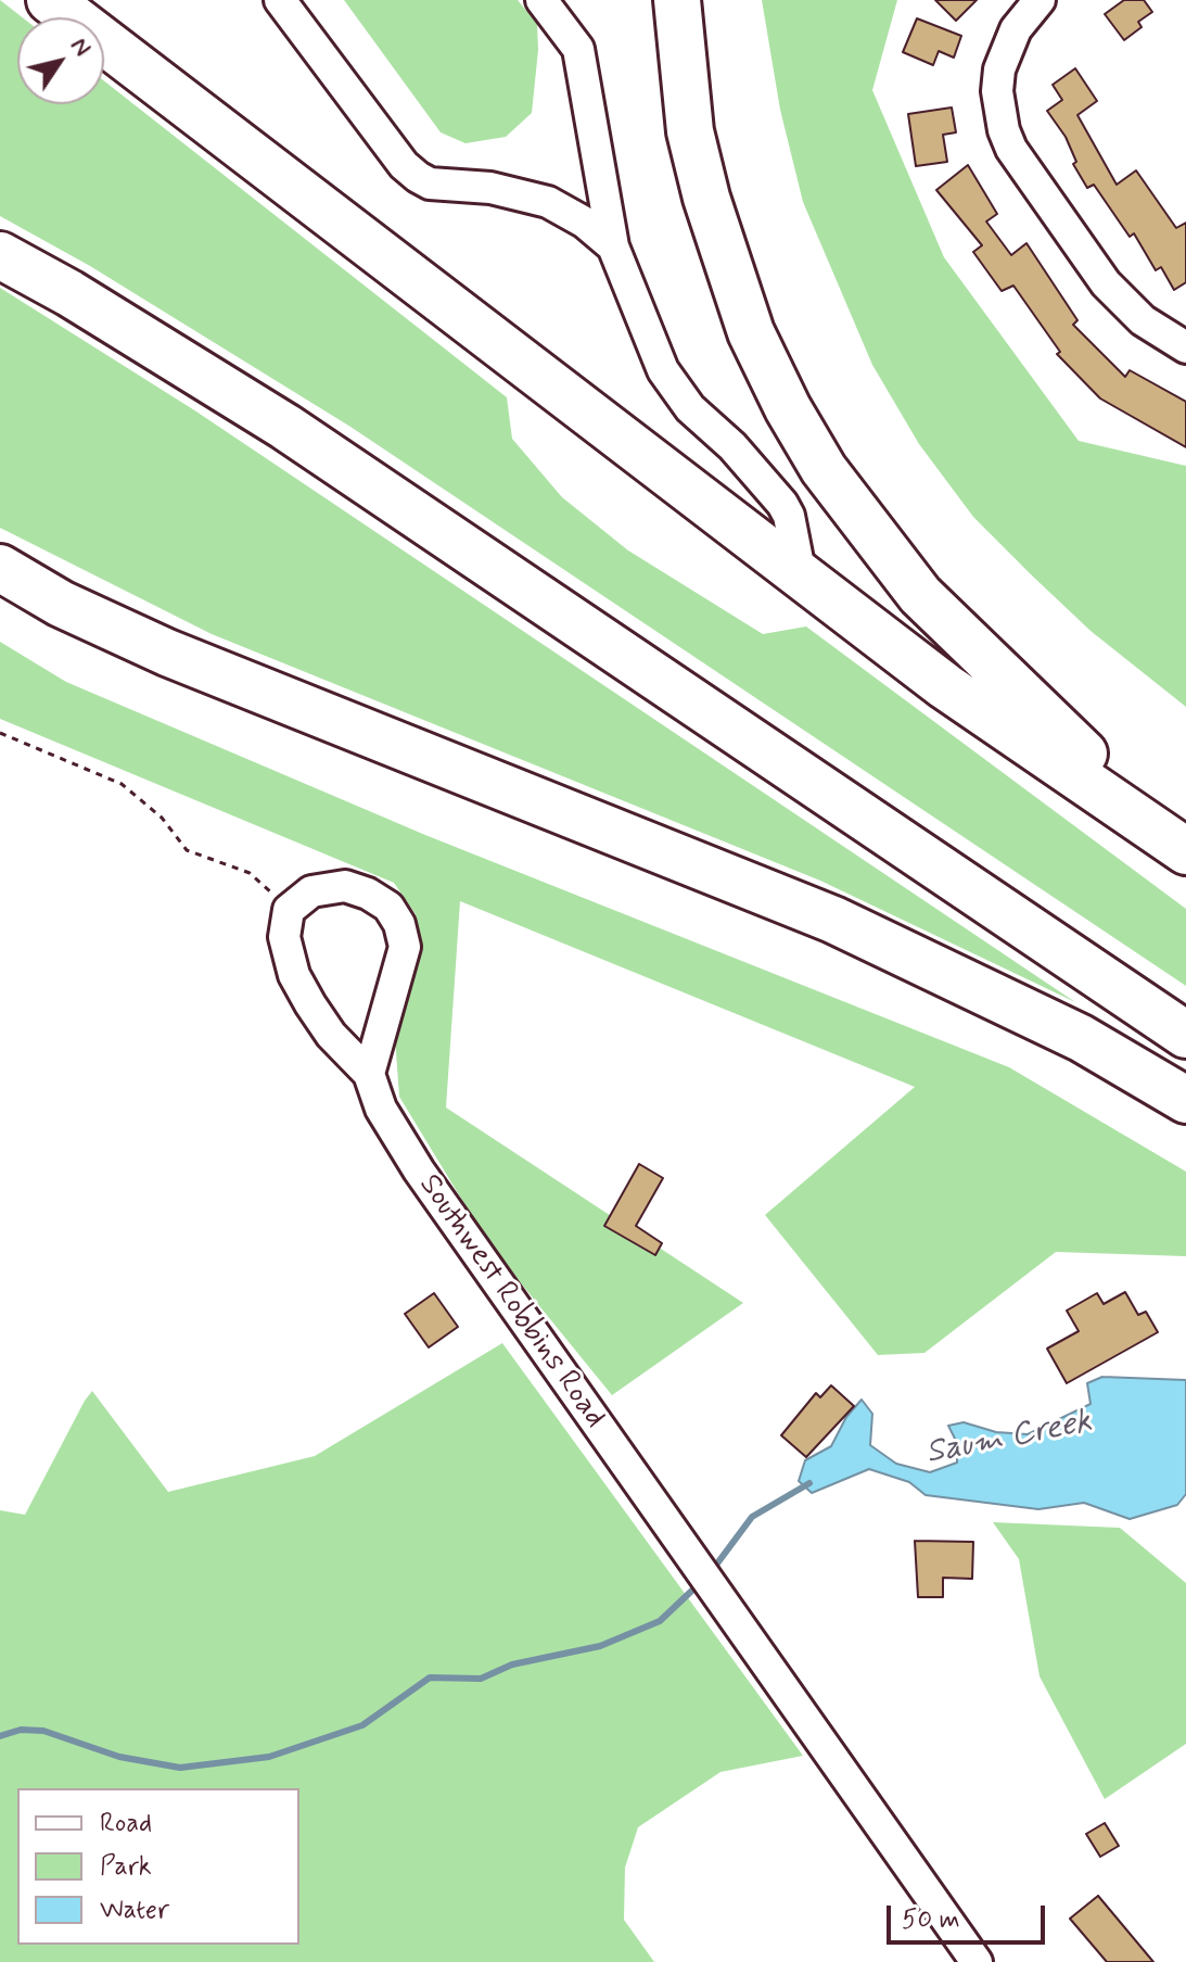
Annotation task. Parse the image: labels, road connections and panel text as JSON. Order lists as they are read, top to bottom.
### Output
{
  "streets": {
    "street": ["Southwest Robbins Road"]
  },
  "water": ["Saum Creek"],
  "legend": ["Road", "Park", "Water"],
  "scale_bar": "50 m",
  "north": "top right"
}
